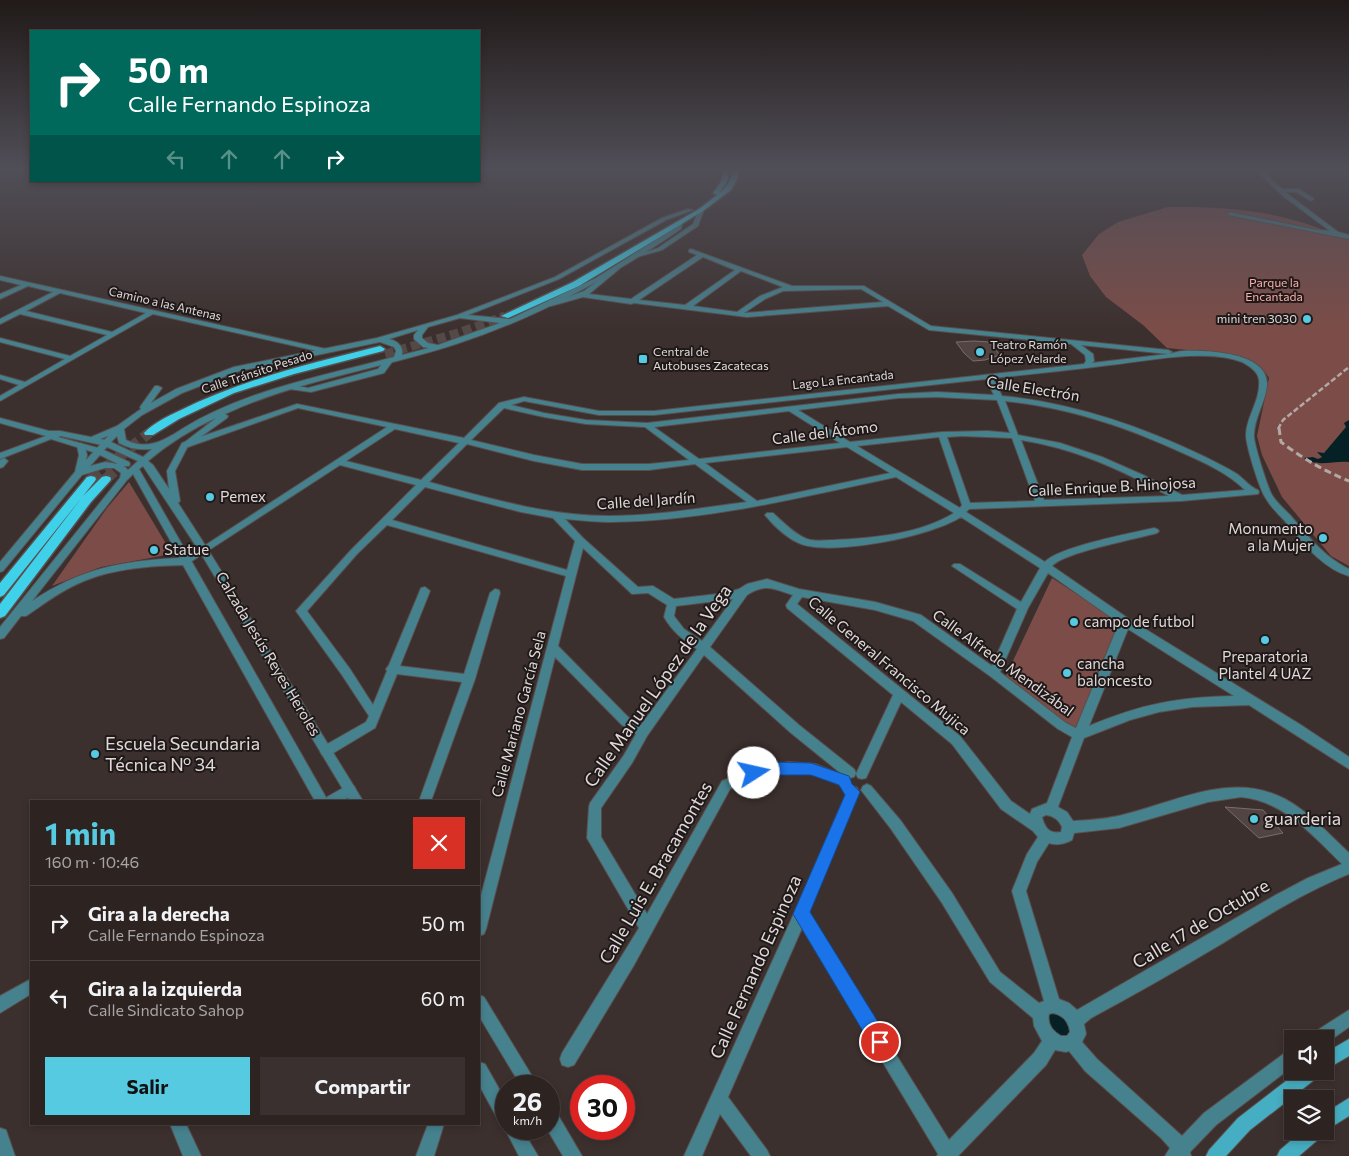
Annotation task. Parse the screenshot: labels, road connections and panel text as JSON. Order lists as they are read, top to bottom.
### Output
{
  "streets": {
    "main road": ["Calle Tránsito Pesado"],
    "street": [
      "Camino a las Antenas",
      "Lago La Encantada",
      "Calle Electrón",
      "Calle del Átomo",
      "Calle Enrique B. Hinojosa",
      "Calle del Jardín",
      "Calzada Jesús Reyes Heroles",
      "Calle Alfredo Mendizábal",
      "Calle General Francisco Mujica",
      "Calle Manuel López de la Vega",
      "Calle Mariano García Sela",
      "Calle Luis E. Bracamontes",
      "Calle 17 de Octubre",
      "Calle Fernando Espinoza"
    ]
  },
  "crossings": [
    ["Lago La Encantada", "Calle Electrón"],
    ["Calle Electrón", "Calle Enrique B. Hinojosa"],
    ["Calle del Átomo", "Calle Enrique B. Hinojosa"],
    ["Calle Alfredo Mendizábal", "Calle General Francisco Mujica"],
    ["Calle Alfredo Mendizábal", "Calle Manuel López de la Vega"],
    ["Calle General Francisco Mujica", "Calle Fernando Espinoza"],
    ["Calle Manuel López de la Vega", "Calle Luis E. Bracamontes"],
    ["Calle Luis E. Bracamontes", "Calle Fernando Espinoza"]
  ],
  "parks": ["Parque la Encantada"],
  "places": {
    "other": [
      "mini tren 3030",
      "Teatro Ramón López Velarde",
      "Pemex",
      "Monumento a la Mujer",
      "Statue",
      "campo de futbol",
      "Preparatoria Plantel 4 UAZ",
      "cancha baloncesto",
      "Escuela Secundaria Técnica Nº 34",
      "guarderia"
    ],
    "transit": ["Central de Autobuses Zacatecas"]
  },
  "page": {
    "turn": ["50 m", "Calle Fernando Espinoza"],
    "heading": ["1 min", "160 m · 10:46"],
    "list": [
      {
        "name": "Gira a la derecha",
        "note": "Calle Fernando Espinoza",
        "value": "50 m"
      },
      {
        "name": "Gira a la izquierda",
        "note": "Calle Sindicato Sahop",
        "value": "60 m"
      }
    ],
    "buttons": ["Salir", "Compartir"],
    "speed": "26 km/h",
    "limit": "30"
  }
}
